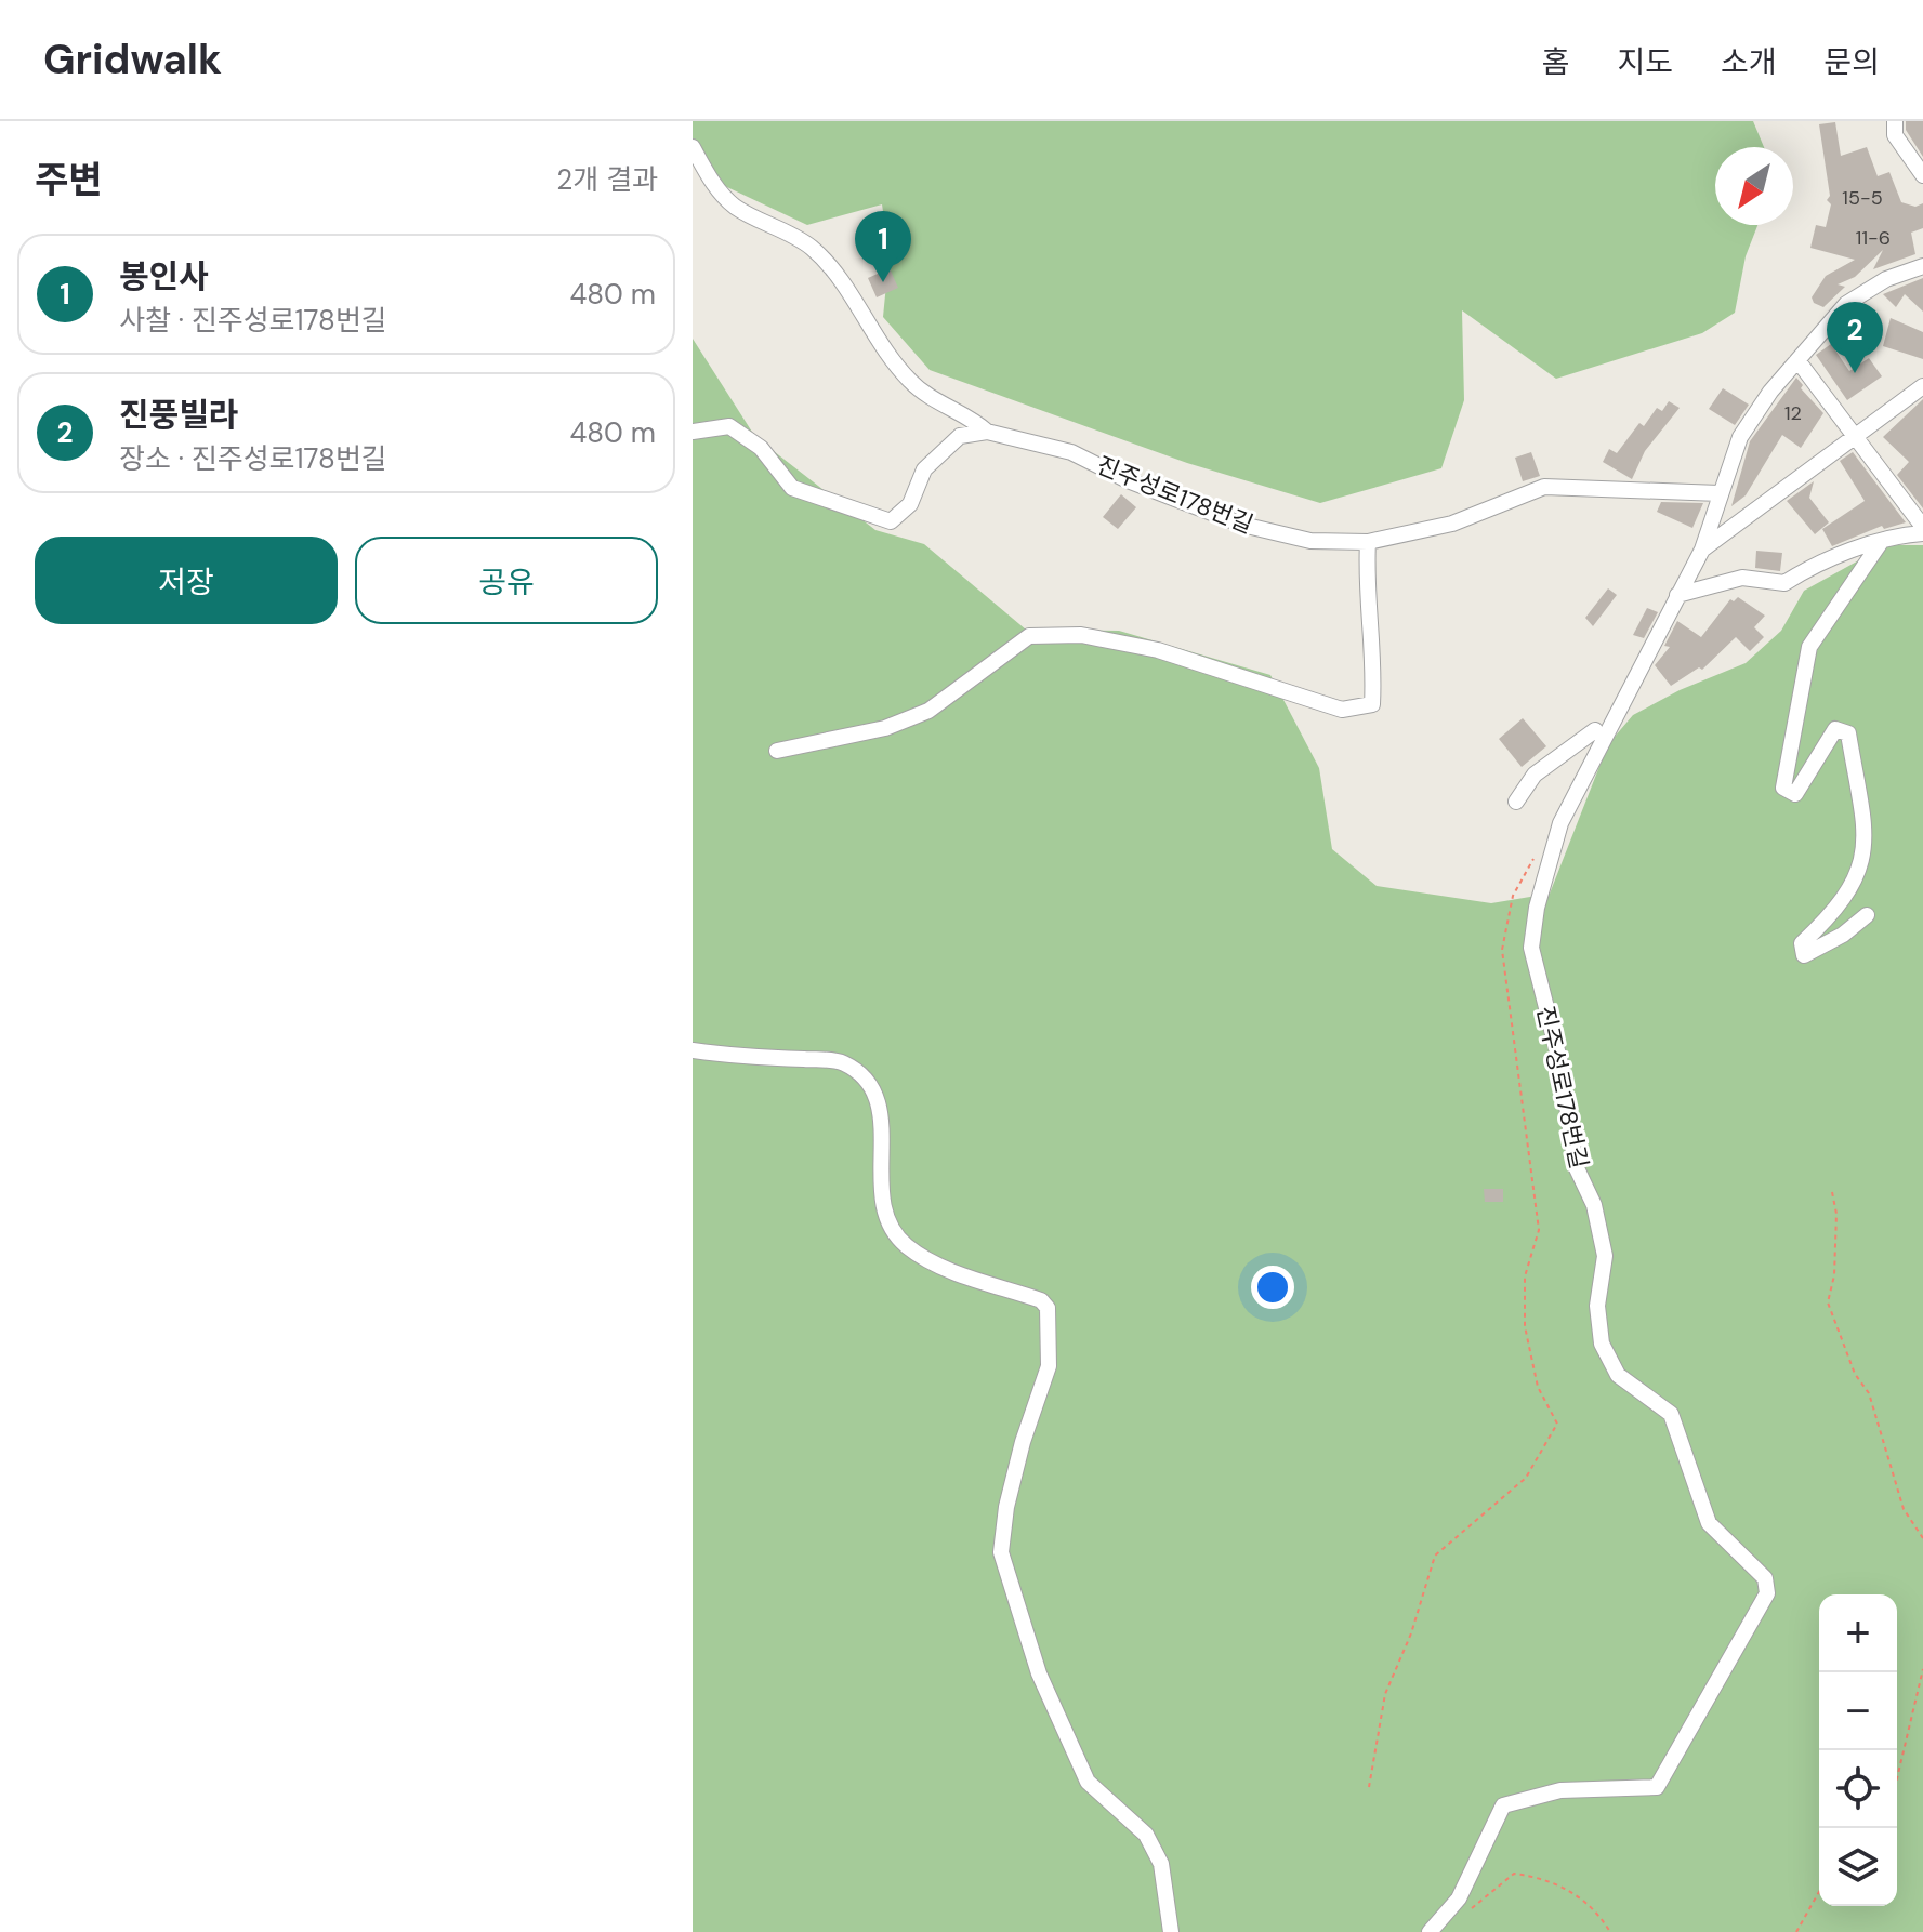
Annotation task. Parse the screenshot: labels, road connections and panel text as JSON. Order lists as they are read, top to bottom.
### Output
{
  "streets": {
    "street": ["진주성로178번길"]
  },
  "house_numbers": ["15-5", "11-6", "12"],
  "north": "bottom left",
  "page": {
    "header": "Gridwalk",
    "nav": [
      "홈",
      "지도",
      "소개",
      "문의"
    ],
    "heading": ["주변", "2개 결과"],
    "pins": ["1", "2"],
    "list": [
      {
        "mark": "1",
        "name": "봉인사",
        "note": "사찰 · 진주성로178번길",
        "value": "480 m"
      },
      {
        "mark": "2",
        "name": "진풍빌라",
        "note": "장소 · 진주성로178번길",
        "value": "480 m"
      }
    ],
    "buttons": ["저장", "공유"],
    "map_buttons": ["+", "−"]
  }
}
